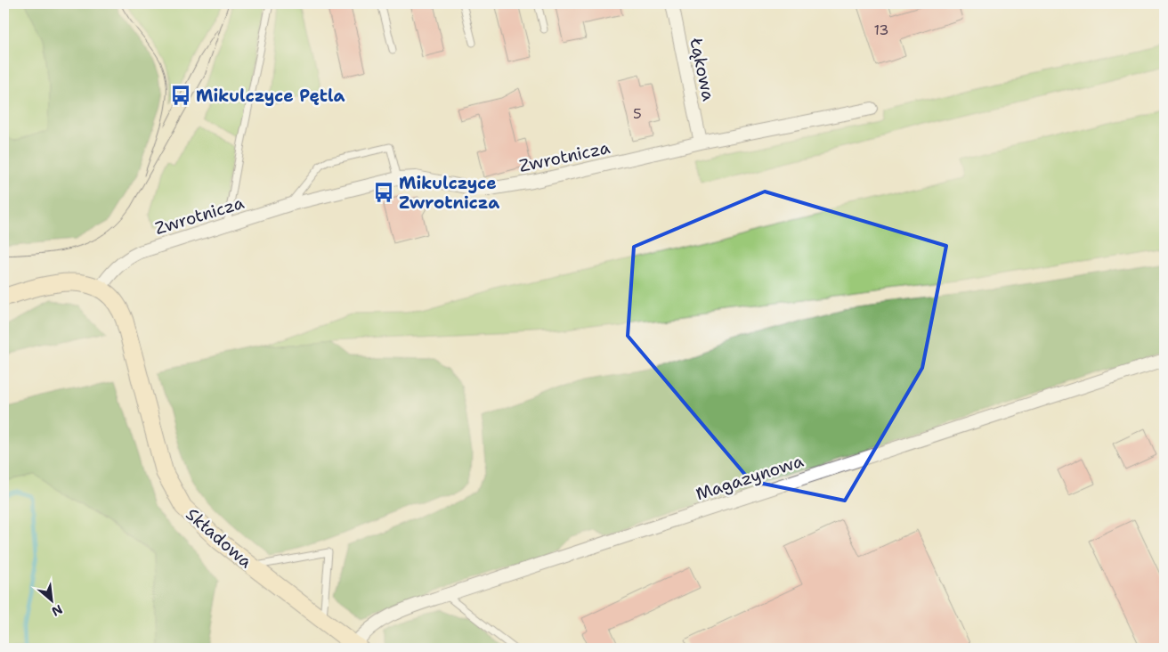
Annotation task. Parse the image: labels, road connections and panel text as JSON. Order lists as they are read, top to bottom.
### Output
{
  "streets": {
    "main road": ["Składowa"],
    "street": ["Łąkowa", "Zwrotnicza", "Magazynowa"]
  },
  "crossings": [
    ["Łąkowa", "Zwrotnicza"],
    ["Zwrotnicza", "Składowa"],
    ["Magazynowa", "Składowa"]
  ],
  "places": {
    "bus stop": ["Mikulczyce Pętla", "Mikulczyce Zwrotnicza"]
  },
  "house_numbers": ["13", "5"],
  "north": "bottom right"
}
